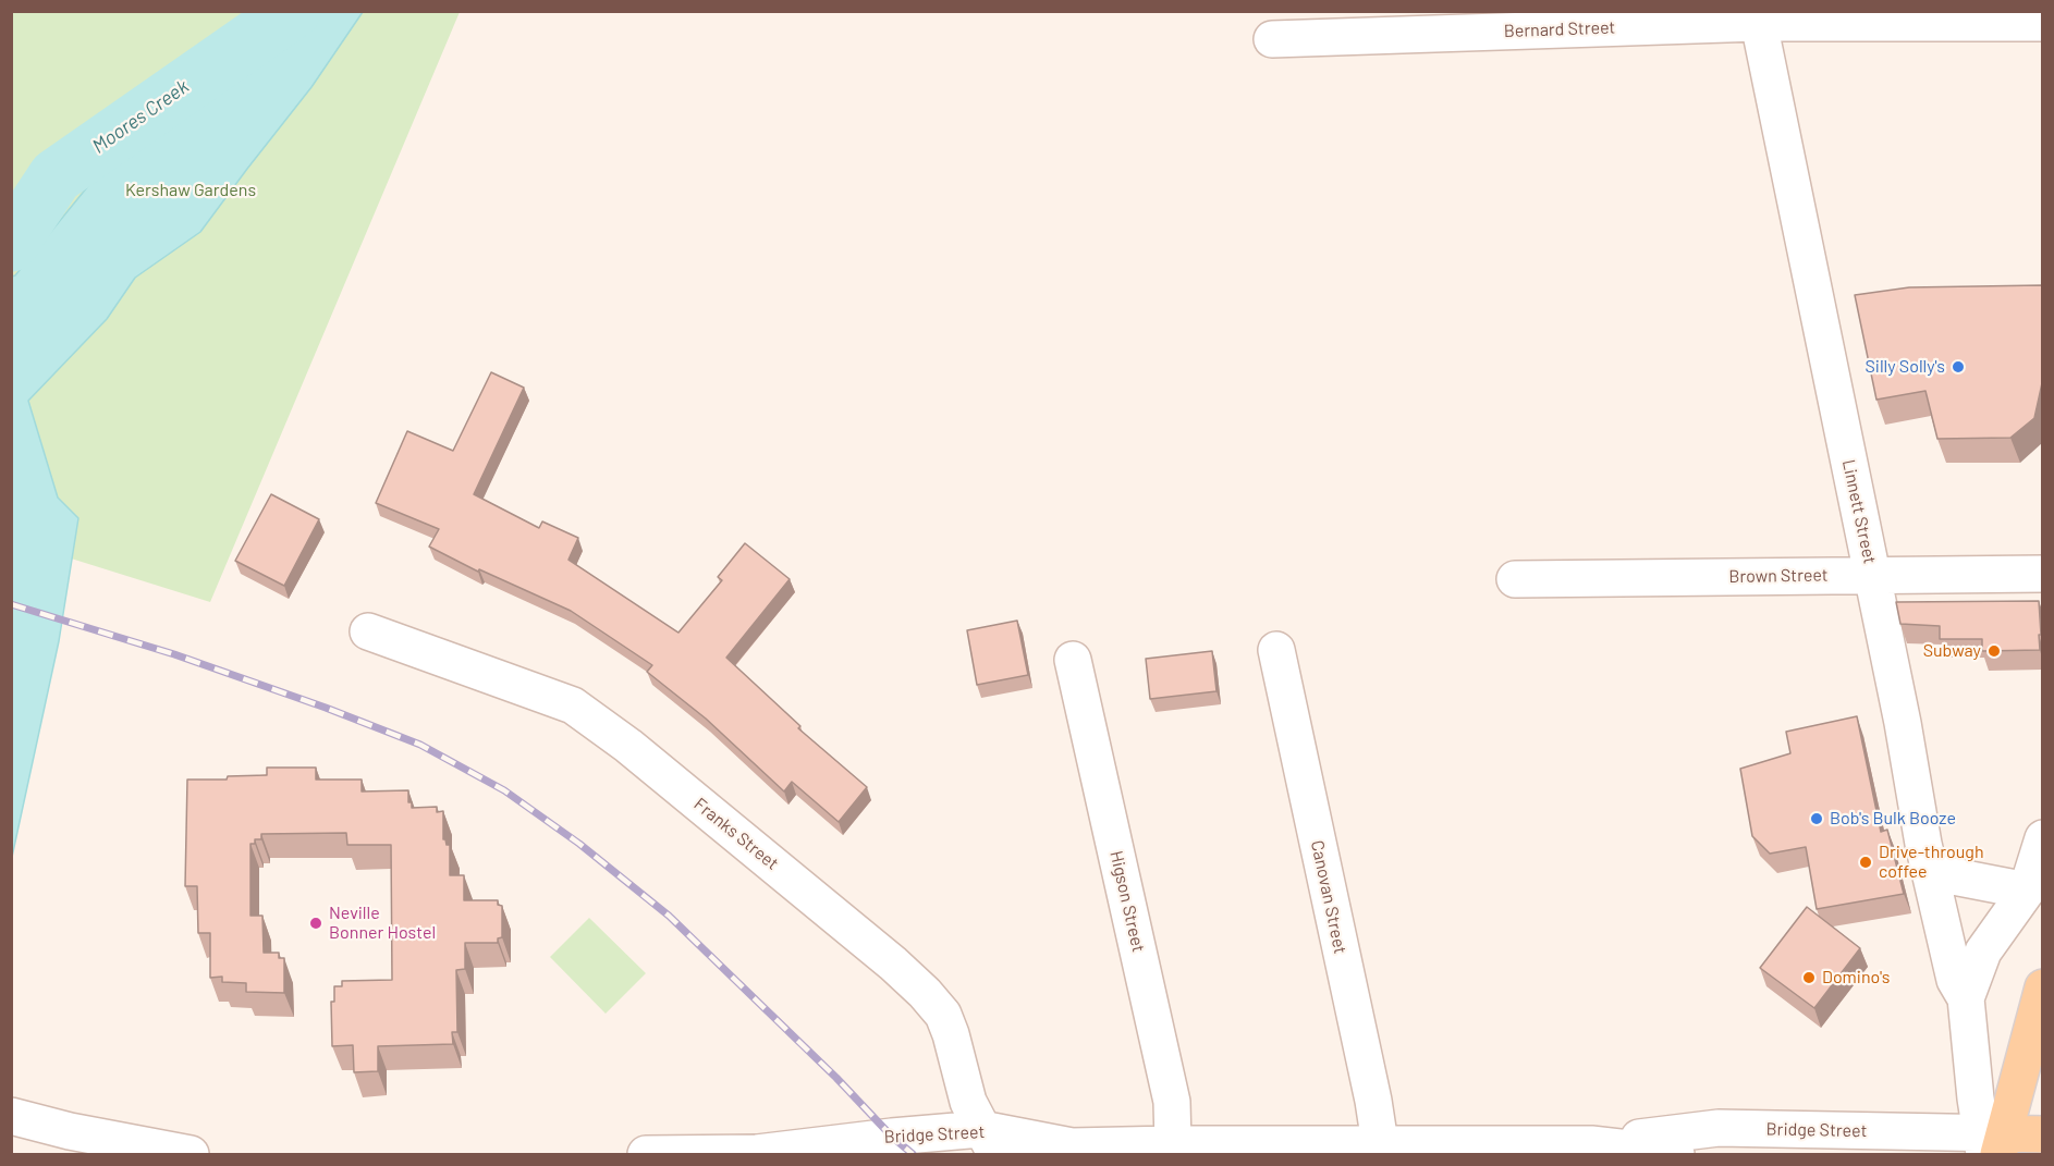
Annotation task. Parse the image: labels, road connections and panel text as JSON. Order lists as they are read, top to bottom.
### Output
{
  "streets": {
    "main road": ["Bridge Street"],
    "street": [
      "Bernard Street",
      "Linnett Street",
      "Brown Street",
      "Franks Street",
      "Canovan Street",
      "Higson Street"
    ]
  },
  "crossings": [
    ["Bernard Street", "Linnett Street"],
    ["Linnett Street", "Brown Street"],
    ["Franks Street", "Bridge Street"],
    ["Canovan Street", "Bridge Street"],
    ["Higson Street", "Bridge Street"]
  ],
  "water": ["Moores Creek"],
  "parks": ["Kershaw Gardens"],
  "places": [
    "Silly Solly's",
    "Subway",
    "Bob's Bulk Booze",
    "Drive-through coffee",
    "Neville Bonner Hostel",
    "Domino's"
  ]
}
